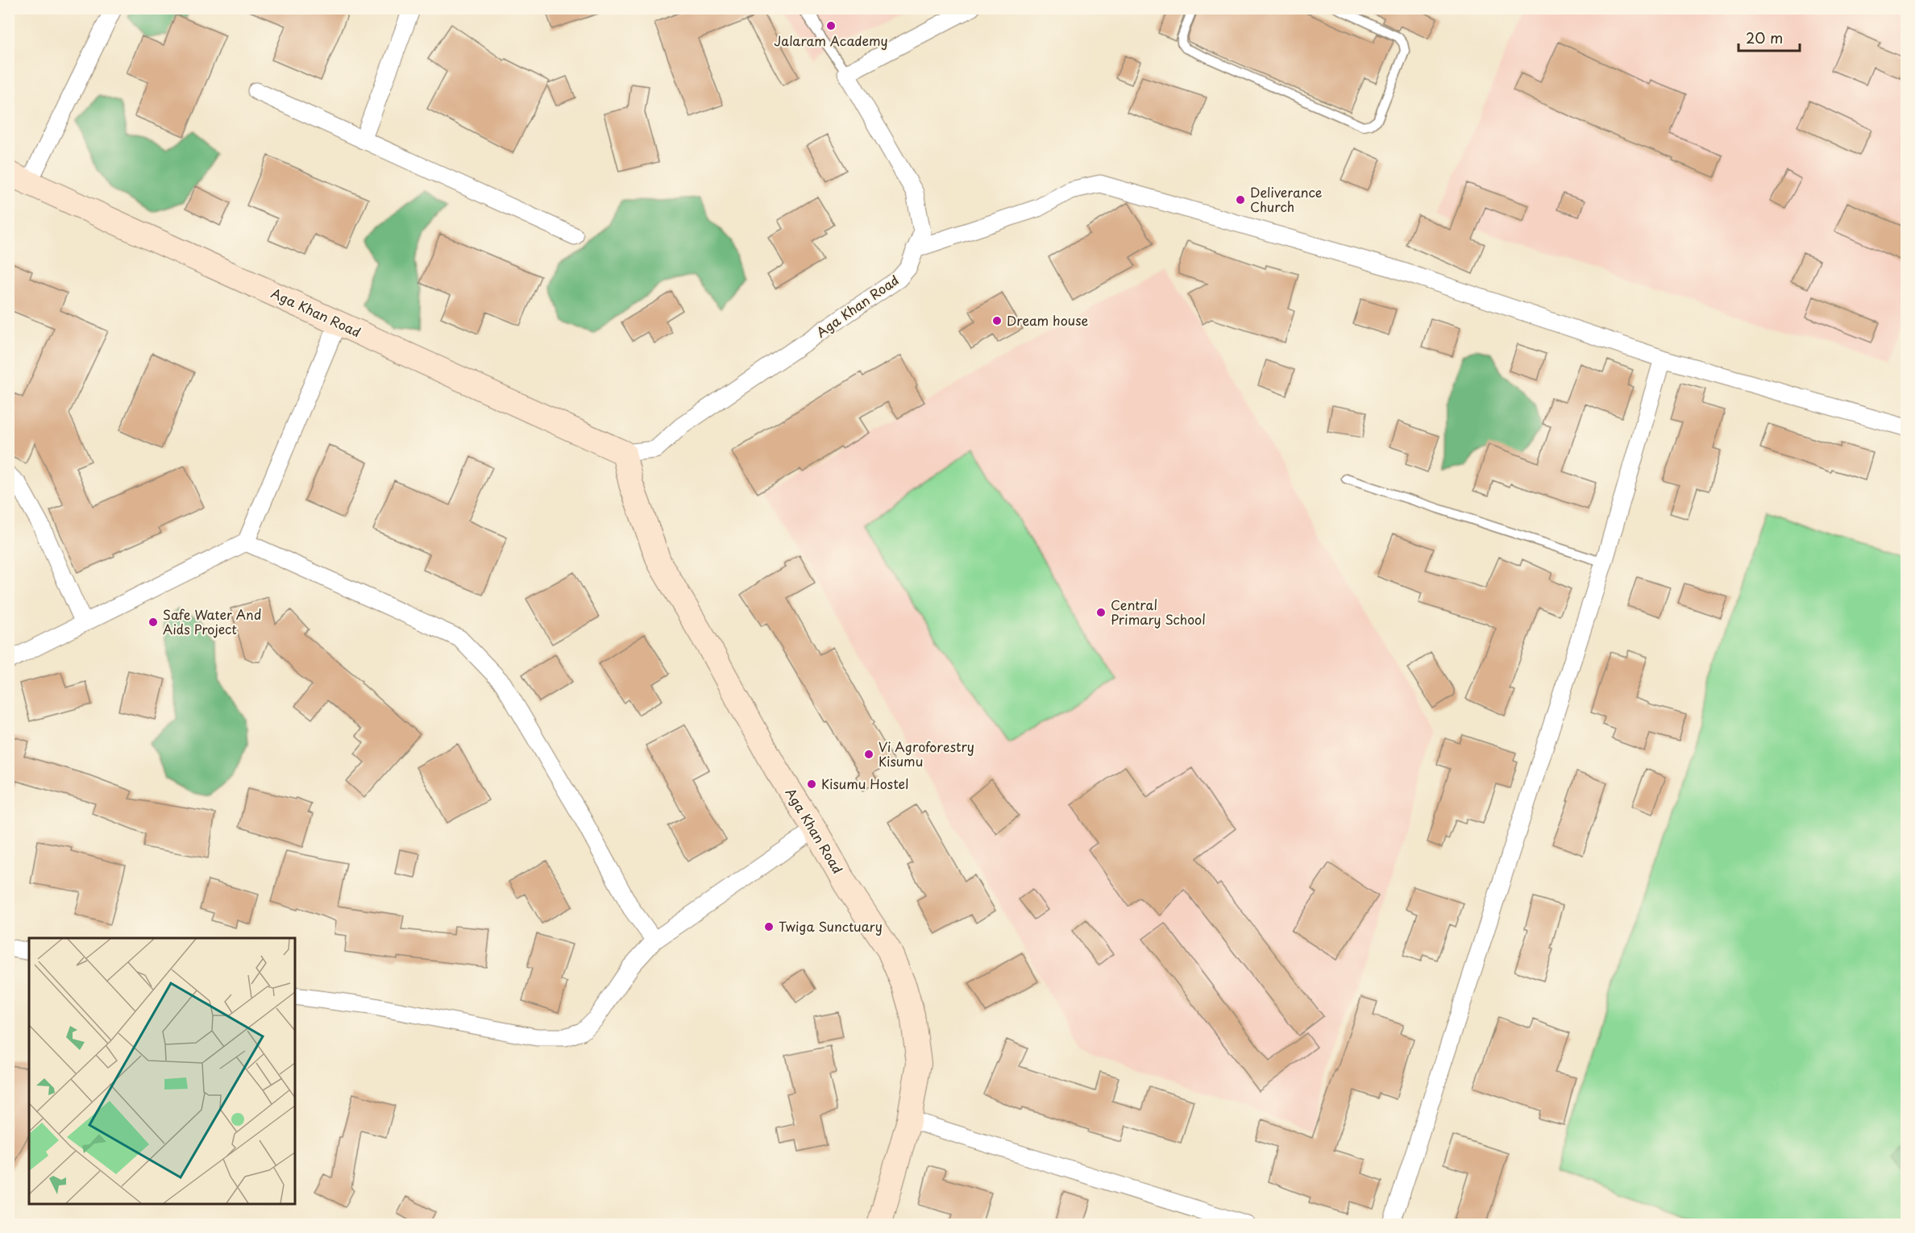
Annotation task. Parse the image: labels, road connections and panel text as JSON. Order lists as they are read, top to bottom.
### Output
{
  "streets": {
    "street": ["Aga Khan Road"]
  },
  "places": [
    "Jalaram Academy",
    "Deliverance Church",
    "Dream house",
    "Central Primary School",
    "Safe Water And Aids Project",
    "Vi Agroforestry Kisumu",
    "Kisumu Hostel",
    "Twiga Sunctuary"
  ],
  "scale_bar": "20 m"
}
